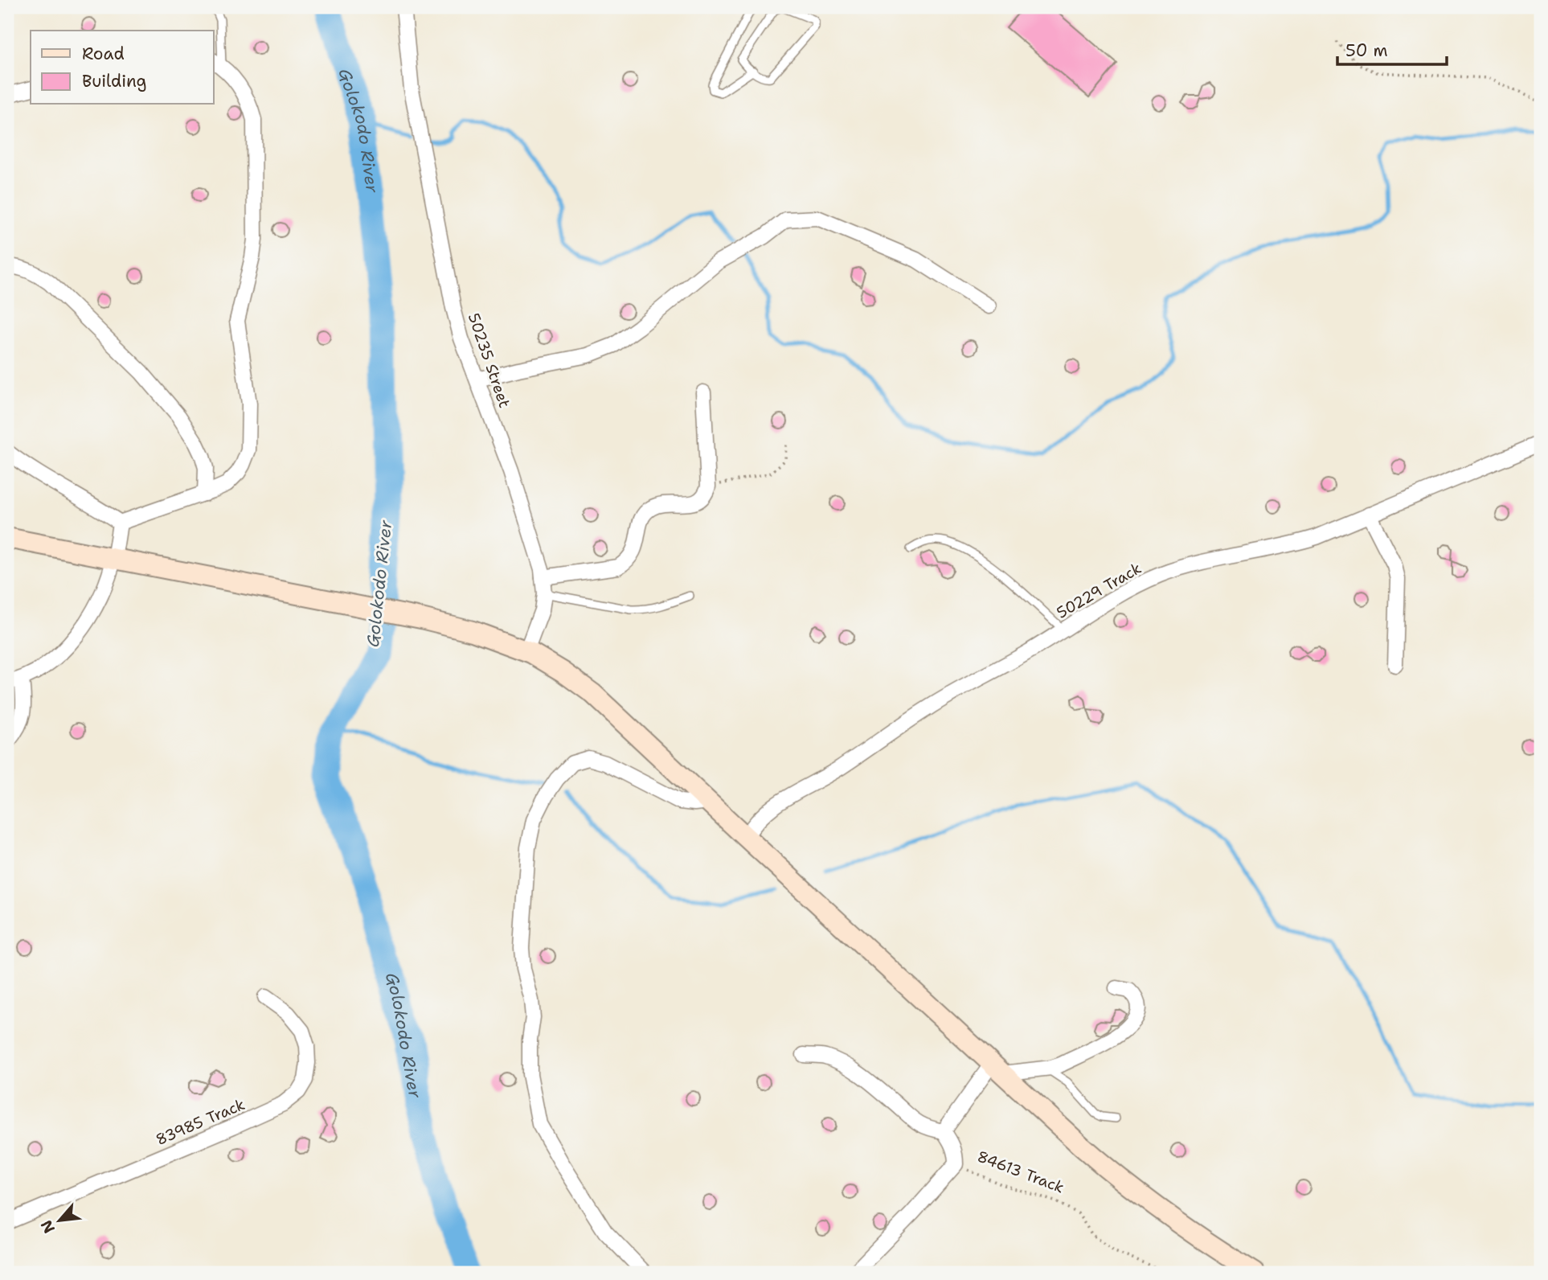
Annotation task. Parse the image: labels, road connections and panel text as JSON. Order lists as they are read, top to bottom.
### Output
{
  "streets": {
    "street": [
      "50235 Street",
      "50229 Track",
      "83985 Track",
      "84613 Track"
    ]
  },
  "water": ["Golokodo River"],
  "legend": ["Road", "Building"],
  "scale_bar": "50 m",
  "north": "bottom left"
}
